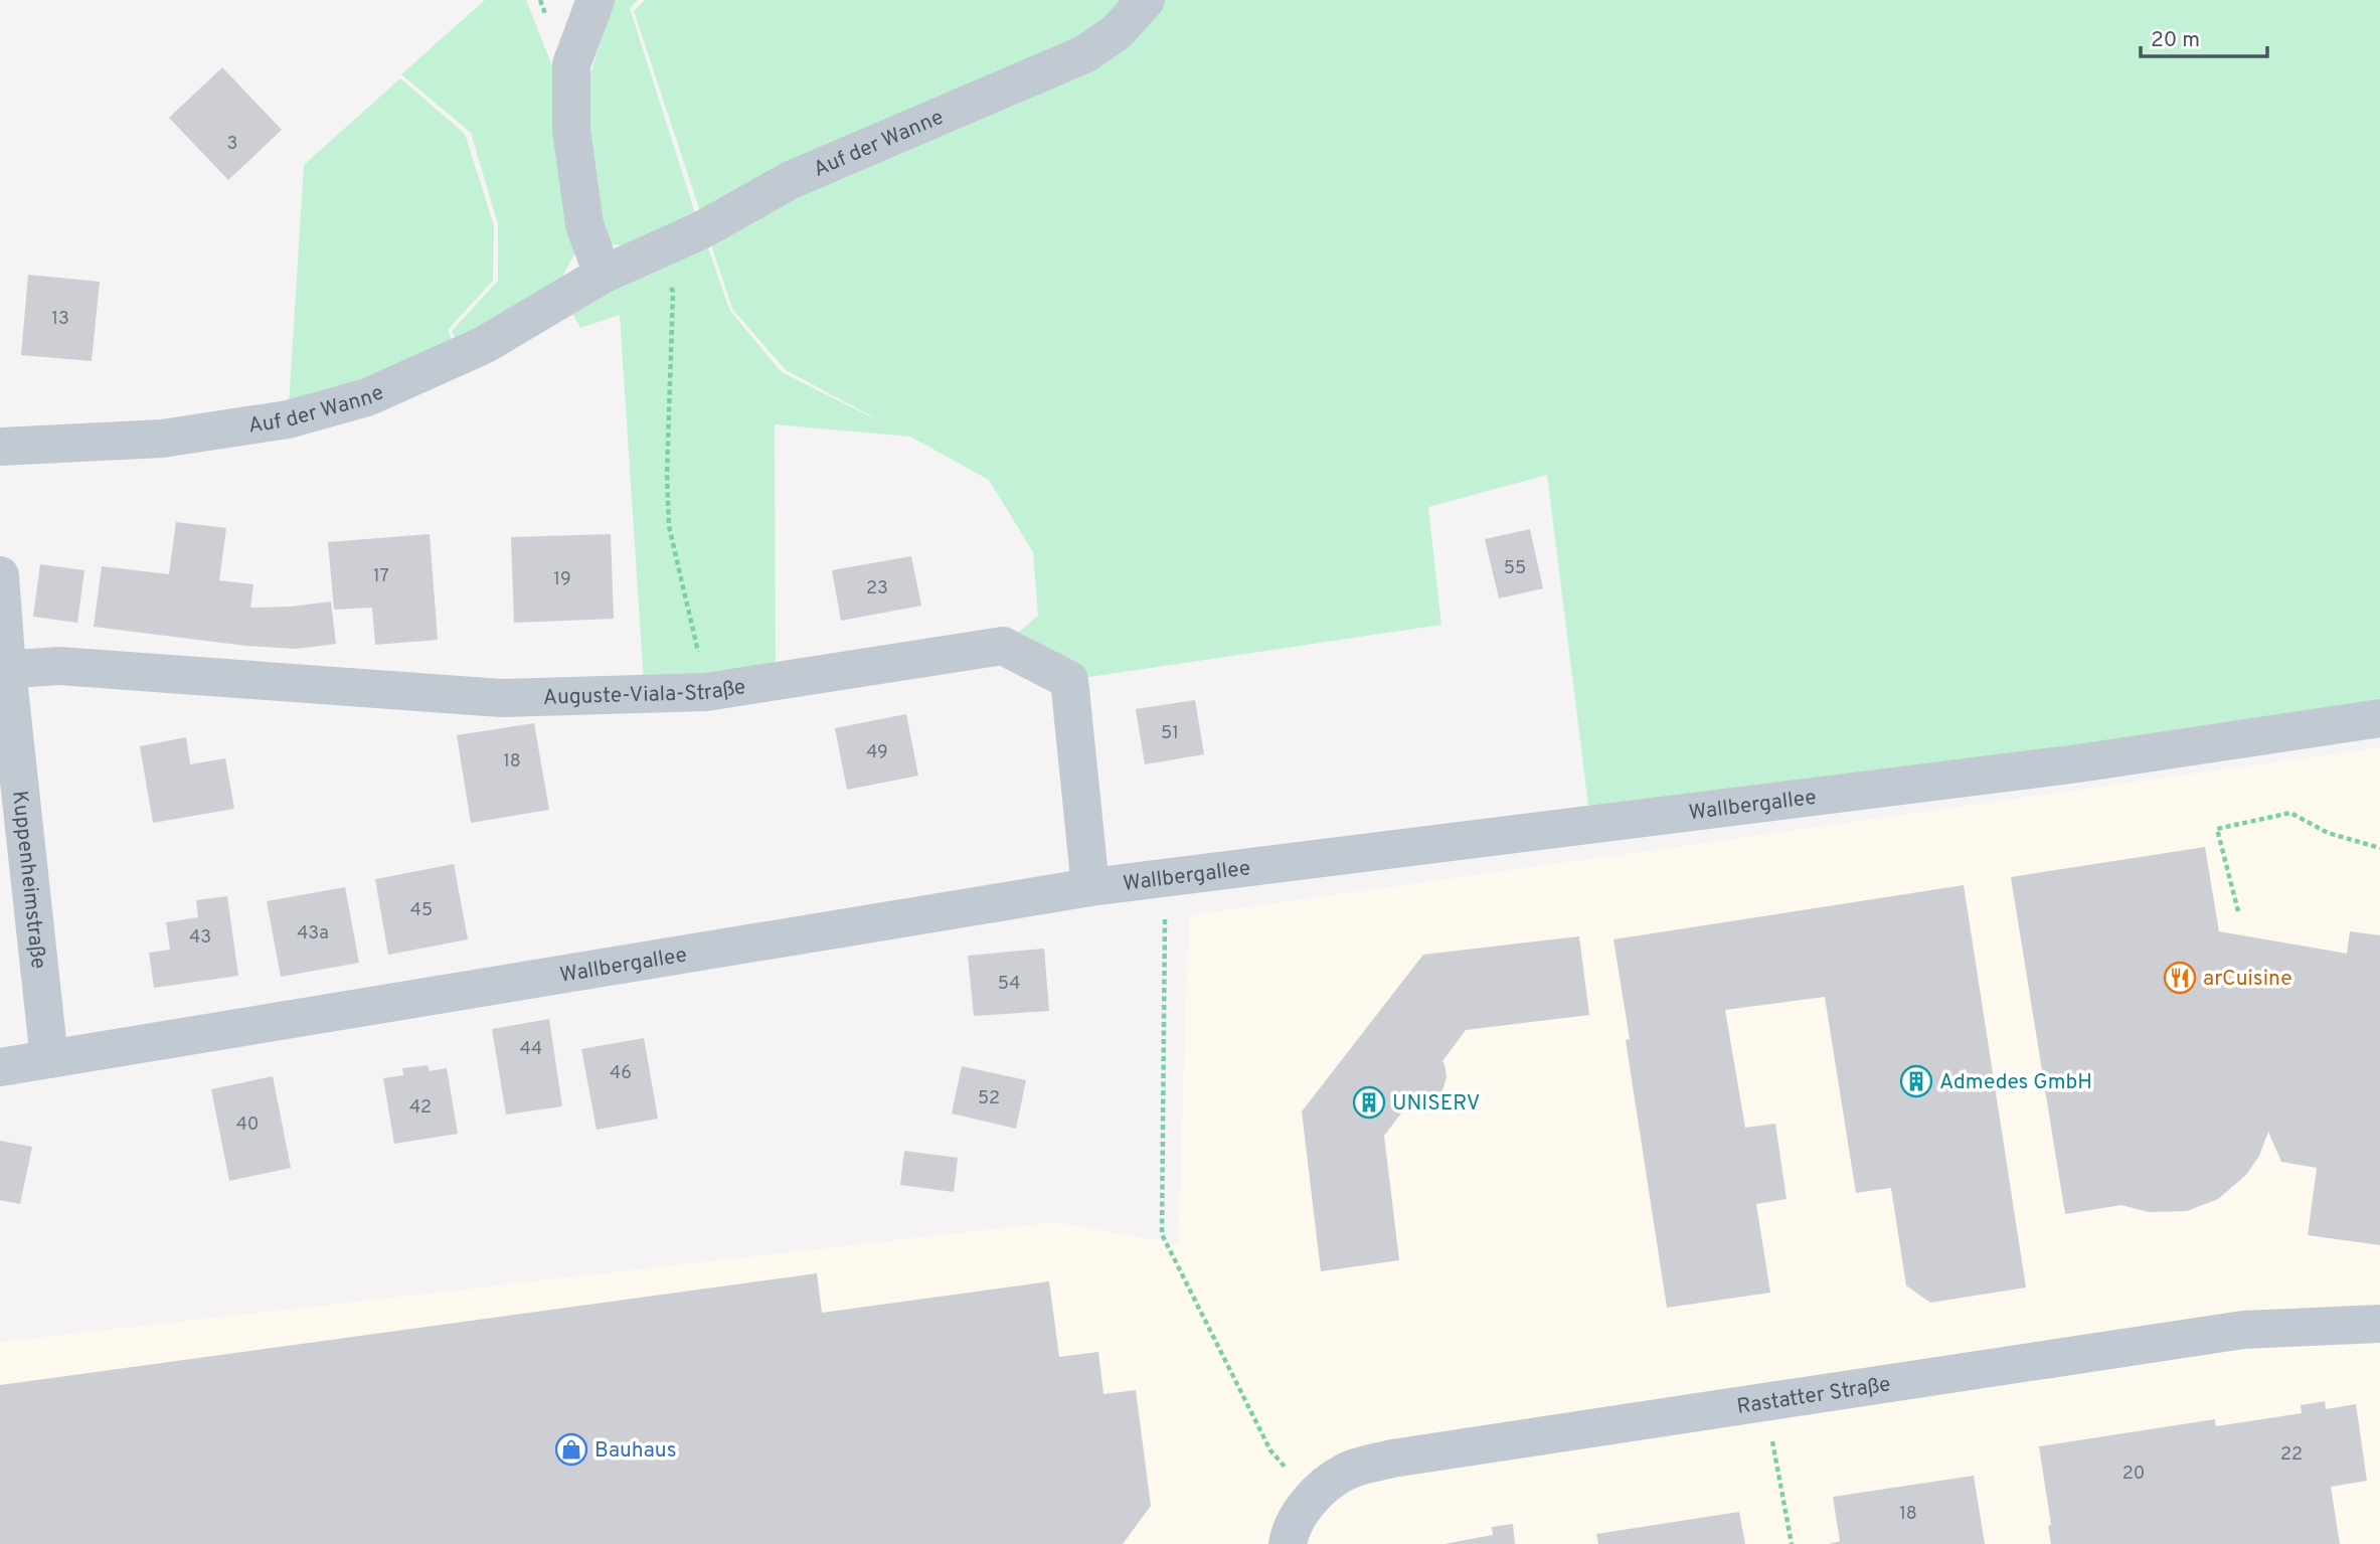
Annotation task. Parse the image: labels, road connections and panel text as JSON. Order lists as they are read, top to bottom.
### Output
{
  "streets": {
    "street": [
      "Auf der Wanne",
      "Auguste-Viala-Straße",
      "Wallbergallee",
      "Kuppenheimstraße",
      "Rastatter Straße"
    ]
  },
  "crossings": [
    ["Auguste-Viala-Straße", "Wallbergallee"],
    ["Auguste-Viala-Straße", "Kuppenheimstraße"],
    ["Wallbergallee", "Kuppenheimstraße"]
  ],
  "places": {
    "restaurant": ["arCuisine"],
    "building": ["Admedes GmbH", "UNISERV"],
    "shop": ["Bauhaus"]
  },
  "house_numbers": [
    "3",
    "13",
    "55",
    "17",
    "19",
    "23",
    "51",
    "49",
    "18",
    "45",
    "43a",
    "43",
    "54",
    "44",
    "46",
    "52",
    "42",
    "40",
    "22",
    "20",
    "18"
  ],
  "scale_bar": "20 m"
}
